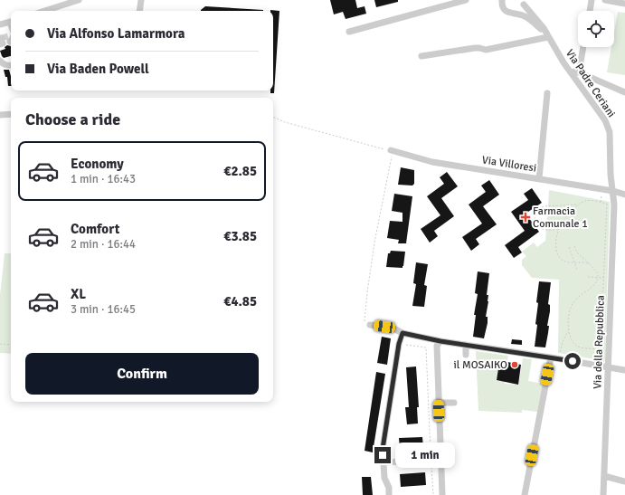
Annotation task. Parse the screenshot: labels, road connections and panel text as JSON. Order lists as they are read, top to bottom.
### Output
{
  "streets": {
    "street": ["Via Padre Ceriani", "Via Villoresi", "Via della Repubblica"]
  },
  "crossings": [
    ["Via Padre Ceriani", "Via Villoresi"],
    ["Via Padre Ceriani", "Via della Repubblica"],
    ["Via Villoresi", "Via della Repubblica"]
  ],
  "places": {
    "health": ["Farmacia Comunale 1"],
    "other": ["il MOSAIKO"]
  },
  "page": {
    "banner": ["Via Alfonso Lamarmora", "Via Baden Powell"],
    "heading": "Choose a ride",
    "list": [
      {
        "name": "Economy",
        "note": "1 min · 16:43",
        "value": "€2.85"
      },
      {
        "name": "Comfort",
        "note": "2 min · 16:44",
        "value": "€3.85"
      },
      {
        "name": "XL",
        "note": "3 min · 16:45",
        "value": "€4.85"
      }
    ],
    "buttons": "Confirm",
    "bubble": "1 min"
  }
}
